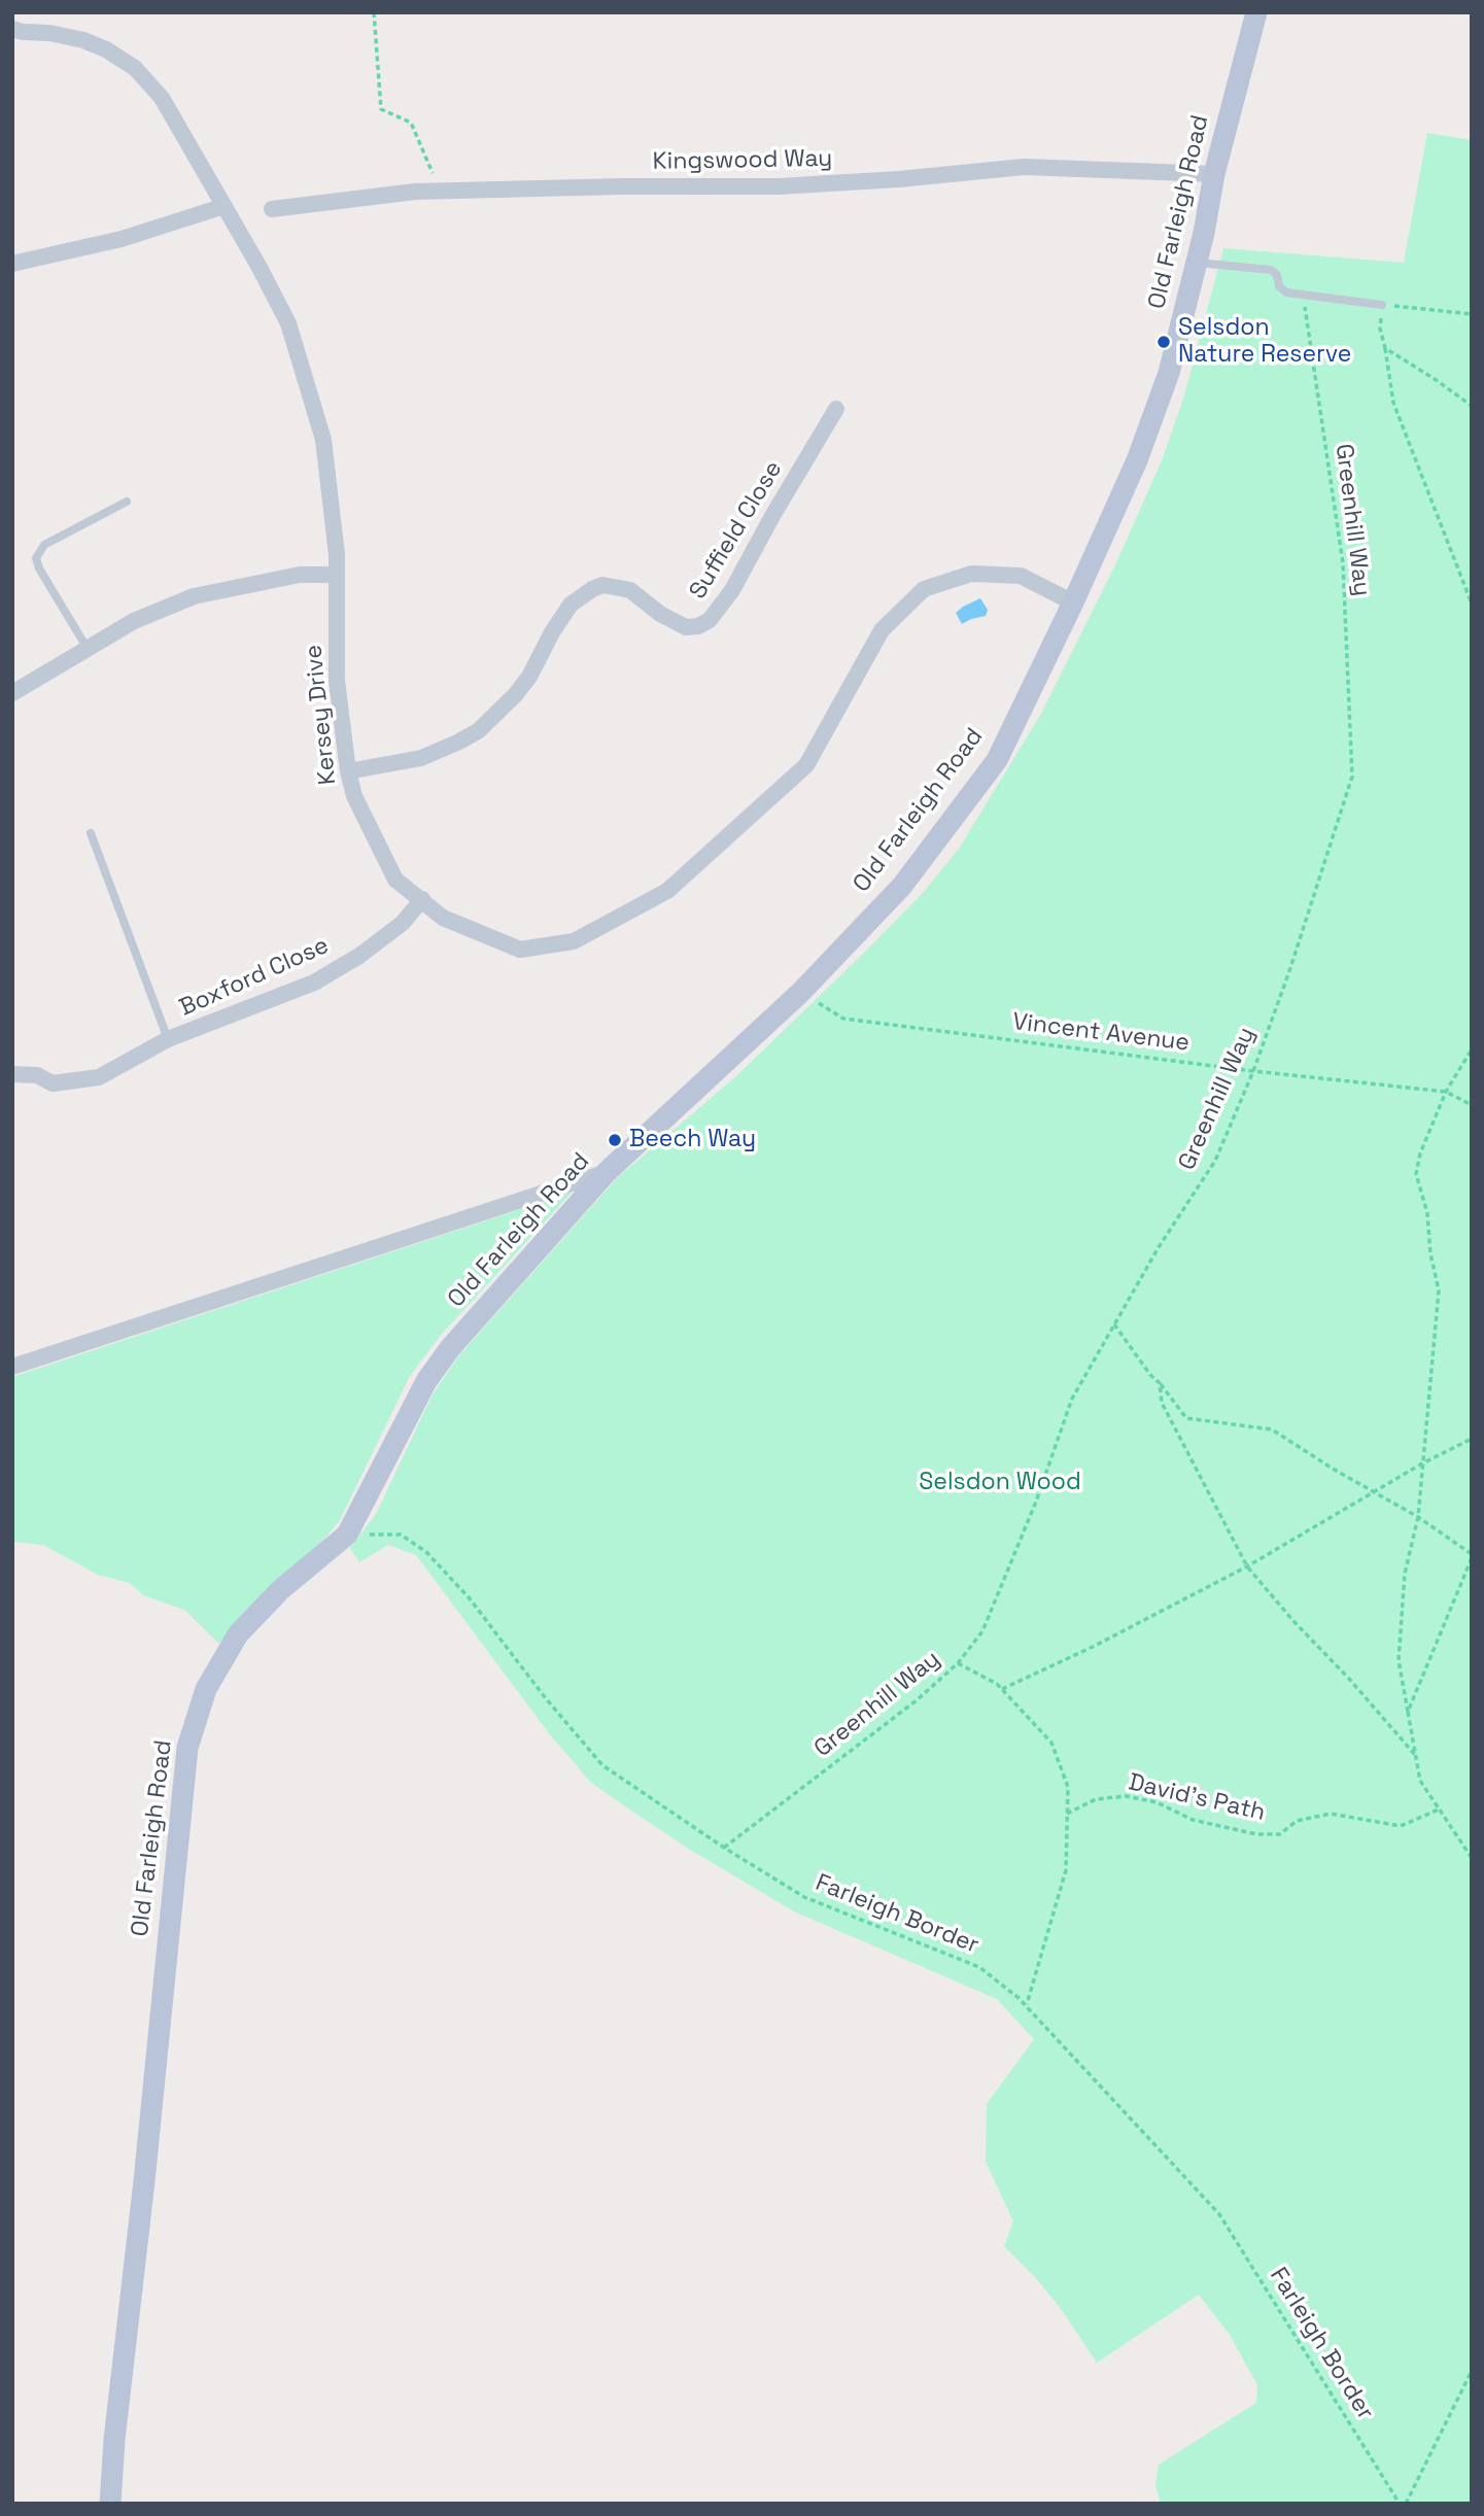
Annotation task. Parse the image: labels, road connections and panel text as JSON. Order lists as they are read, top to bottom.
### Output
{
  "streets": {
    "street": [
      "Kingswood Way",
      "Old Farleigh Road",
      "Suffield Close",
      "Kersey Drive",
      "Boxford Close"
    ],
    "path": [
      "Greenhill Way",
      "Vincent Avenue",
      "David's Path",
      "Farleigh Border"
    ]
  },
  "crossings": [
    ["Kingswood Way", "Old Farleigh Road"],
    ["Old Farleigh Road", "Kersey Drive"],
    ["Old Farleigh Road", "Vincent Avenue"],
    ["Old Farleigh Road", "Farleigh Border"],
    ["Greenhill Way", "Vincent Avenue"],
    ["Greenhill Way", "Farleigh Border"],
    ["Suffield Close", "Kersey Drive"],
    ["Kersey Drive", "Boxford Close"]
  ],
  "parks": ["Selsdon Wood"],
  "places": ["Selsdon Nature Reserve", "Beech Way"]
}
